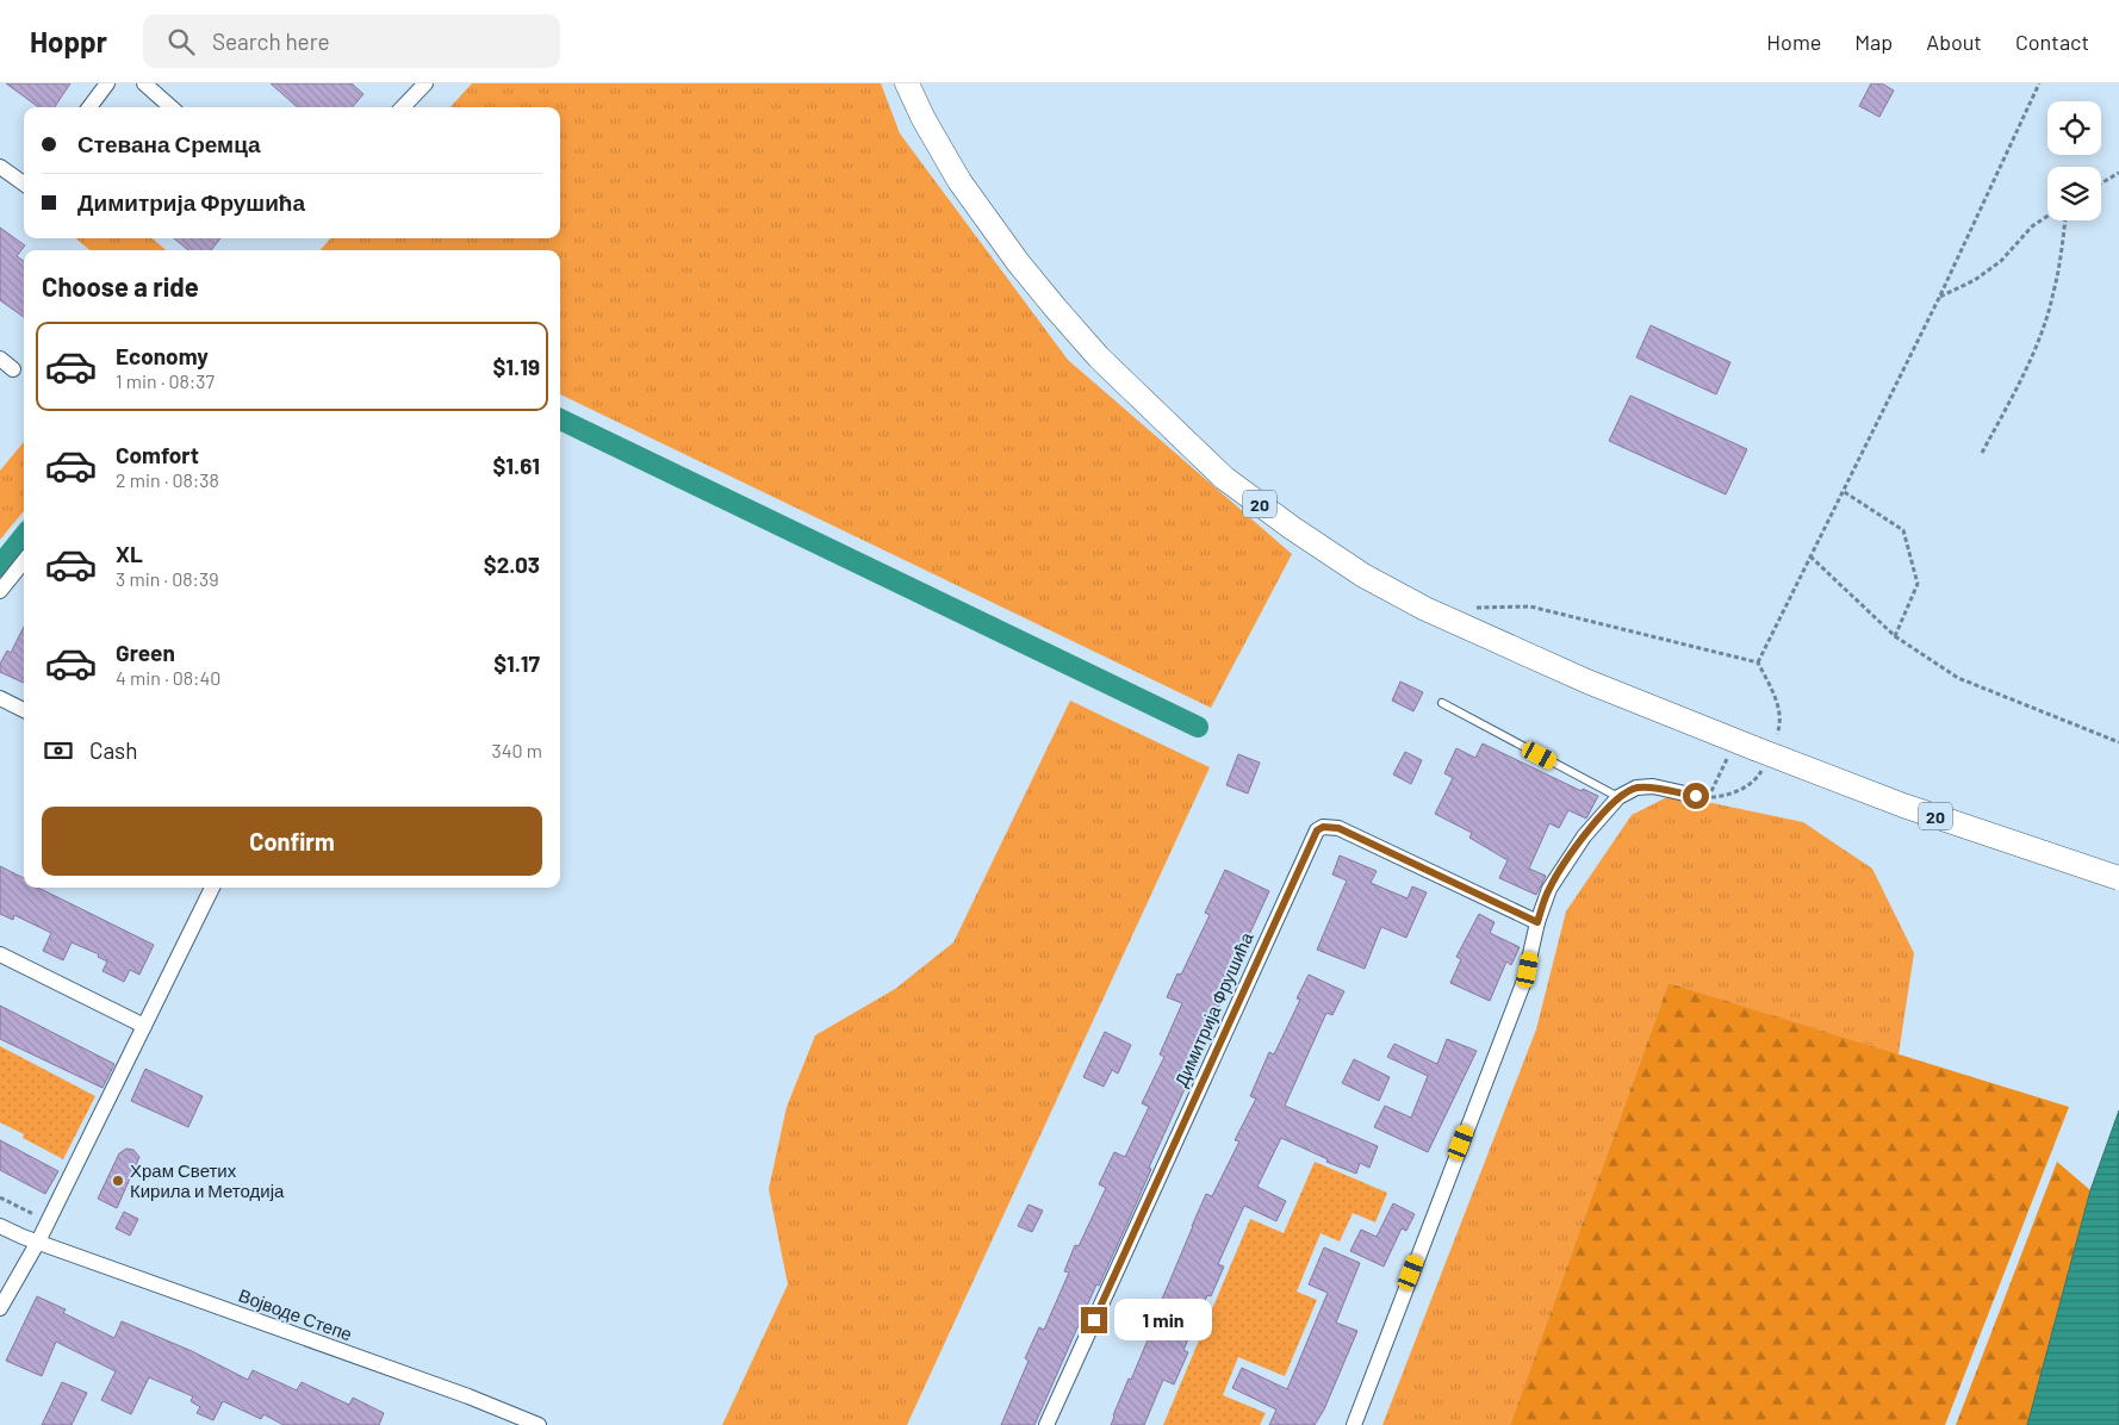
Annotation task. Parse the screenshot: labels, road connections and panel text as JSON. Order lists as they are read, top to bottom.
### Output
{
  "streets": {
    "main road": ["20"],
    "street": ["Димитрија Фрушића", "Војводе Степе"]
  },
  "places": ["Храм Светих Кирила и Методија"],
  "page": {
    "header": "Hoppr",
    "search": "Search here",
    "nav": [
      "Home",
      "Map",
      "About",
      "Contact"
    ],
    "banner": ["Стевана Сремца", "Димитрија Фрушића"],
    "heading": "Choose a ride",
    "list": [
      {
        "name": "Economy",
        "note": "1 min · 08:37",
        "value": "$1.19"
      },
      {
        "name": "Comfort",
        "note": "2 min · 08:38",
        "value": "$1.61"
      },
      {
        "name": "XL",
        "note": "3 min · 08:39",
        "value": "$2.03"
      },
      {
        "name": "Green",
        "note": "4 min · 08:40",
        "value": "$1.17"
      }
    ],
    "pay": ["Cash", "340 m"],
    "buttons": "Confirm",
    "bubble": "1 min"
  }
}
